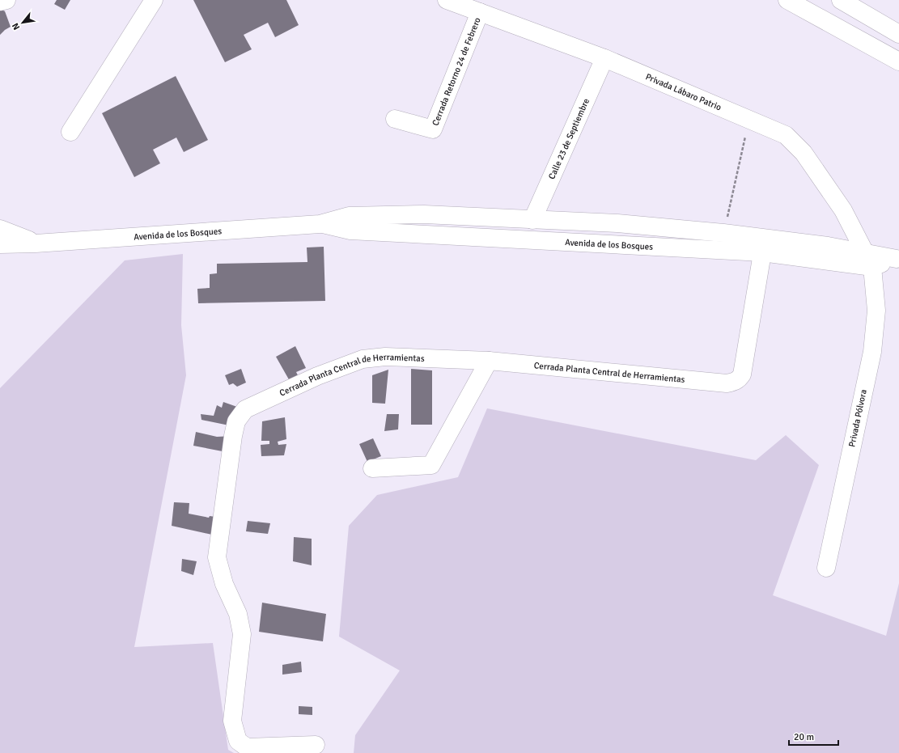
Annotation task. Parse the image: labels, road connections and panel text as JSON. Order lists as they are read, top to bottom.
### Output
{
  "streets": {
    "street": [
      "Cerrada Retorno 24 de Febrero",
      "Privada Lábaro Patrio",
      "Calle 23 de Septiembre",
      "Avenida de los Bosques",
      "Cerrada Planta Central de Herramientas",
      "Privada Pólvora"
    ]
  },
  "crossings": [
    ["Cerrada Retorno 24 de Febrero", "Privada Lábaro Patrio"],
    ["Privada Lábaro Patrio", "Calle 23 de Septiembre"],
    ["Privada Lábaro Patrio", "Avenida de los Bosques"],
    ["Privada Lábaro Patrio", "Privada Pólvora"],
    ["Calle 23 de Septiembre", "Avenida de los Bosques"],
    ["Avenida de los Bosques", "Cerrada Planta Central de Herramientas"],
    ["Avenida de los Bosques", "Privada Pólvora"]
  ],
  "scale_bar": "20 m",
  "north": "bottom left"
}
